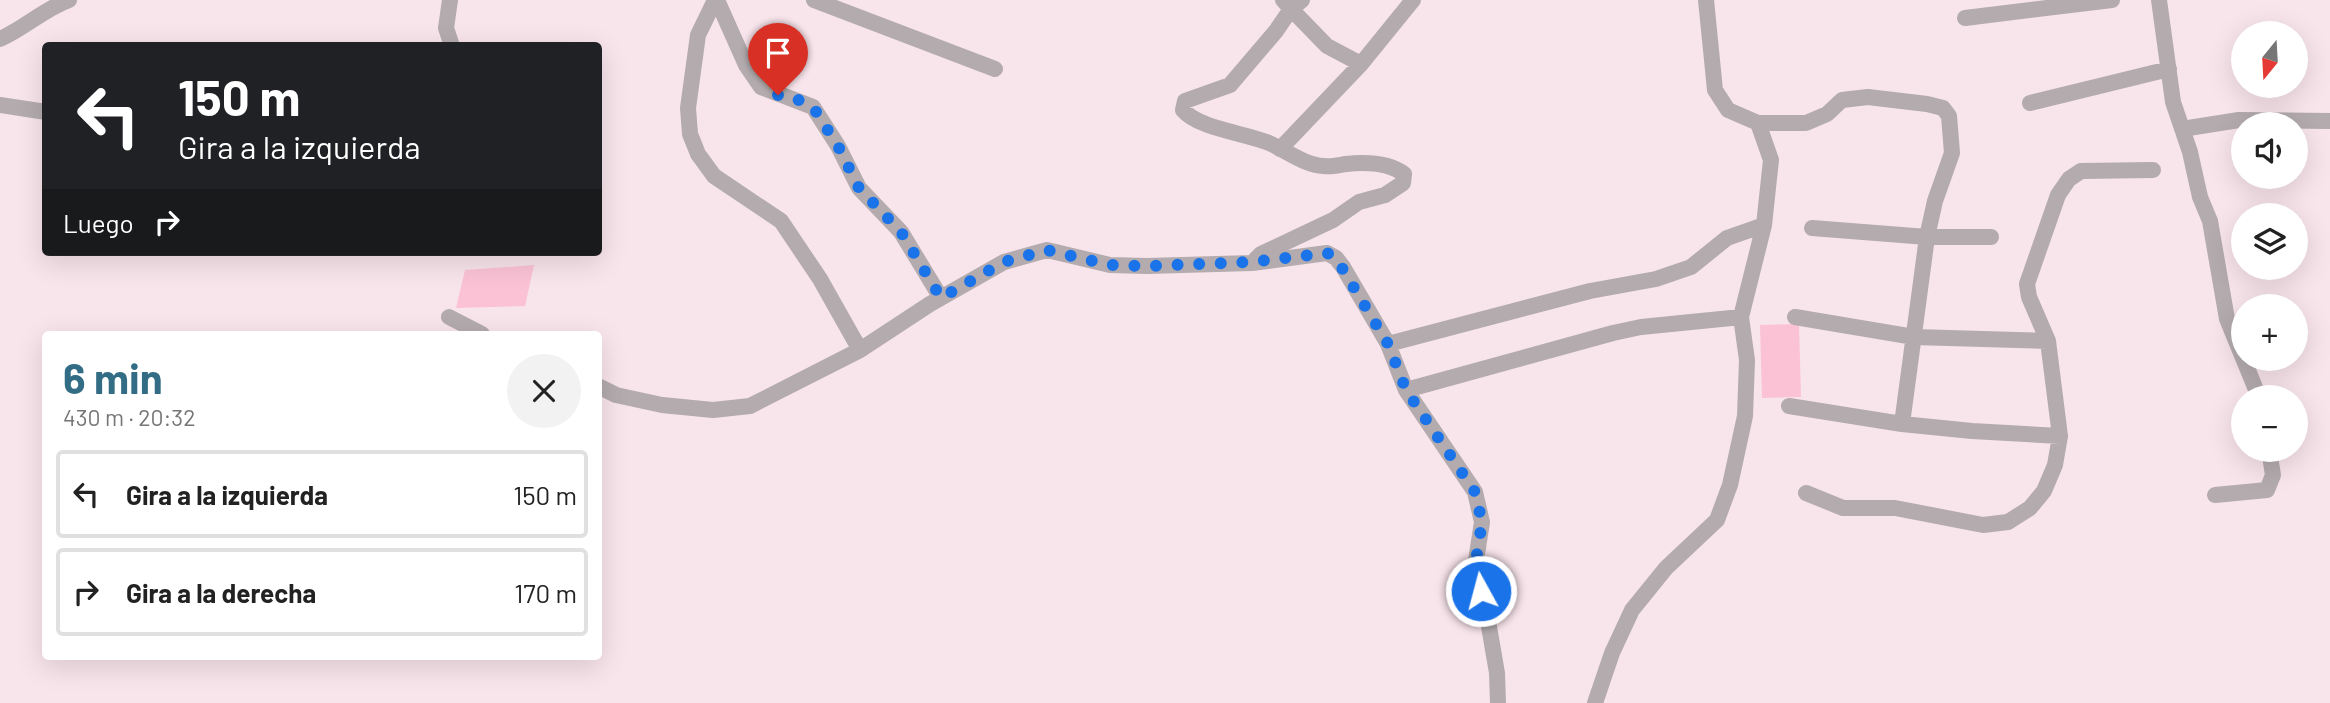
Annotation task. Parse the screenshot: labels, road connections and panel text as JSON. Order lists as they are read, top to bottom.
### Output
{
  "north": "bottom",
  "page": {
    "map_buttons": ["+", "−"],
    "turn": ["150 m", "Gira a la izquierda"],
    "then": "Luego",
    "heading": ["6 min", "430 m · 20:32"],
    "list": [
      {
        "name": "Gira a la izquierda",
        "value": "150 m"
      },
      {
        "name": "Gira a la derecha",
        "value": "170 m"
      }
    ]
  }
}
